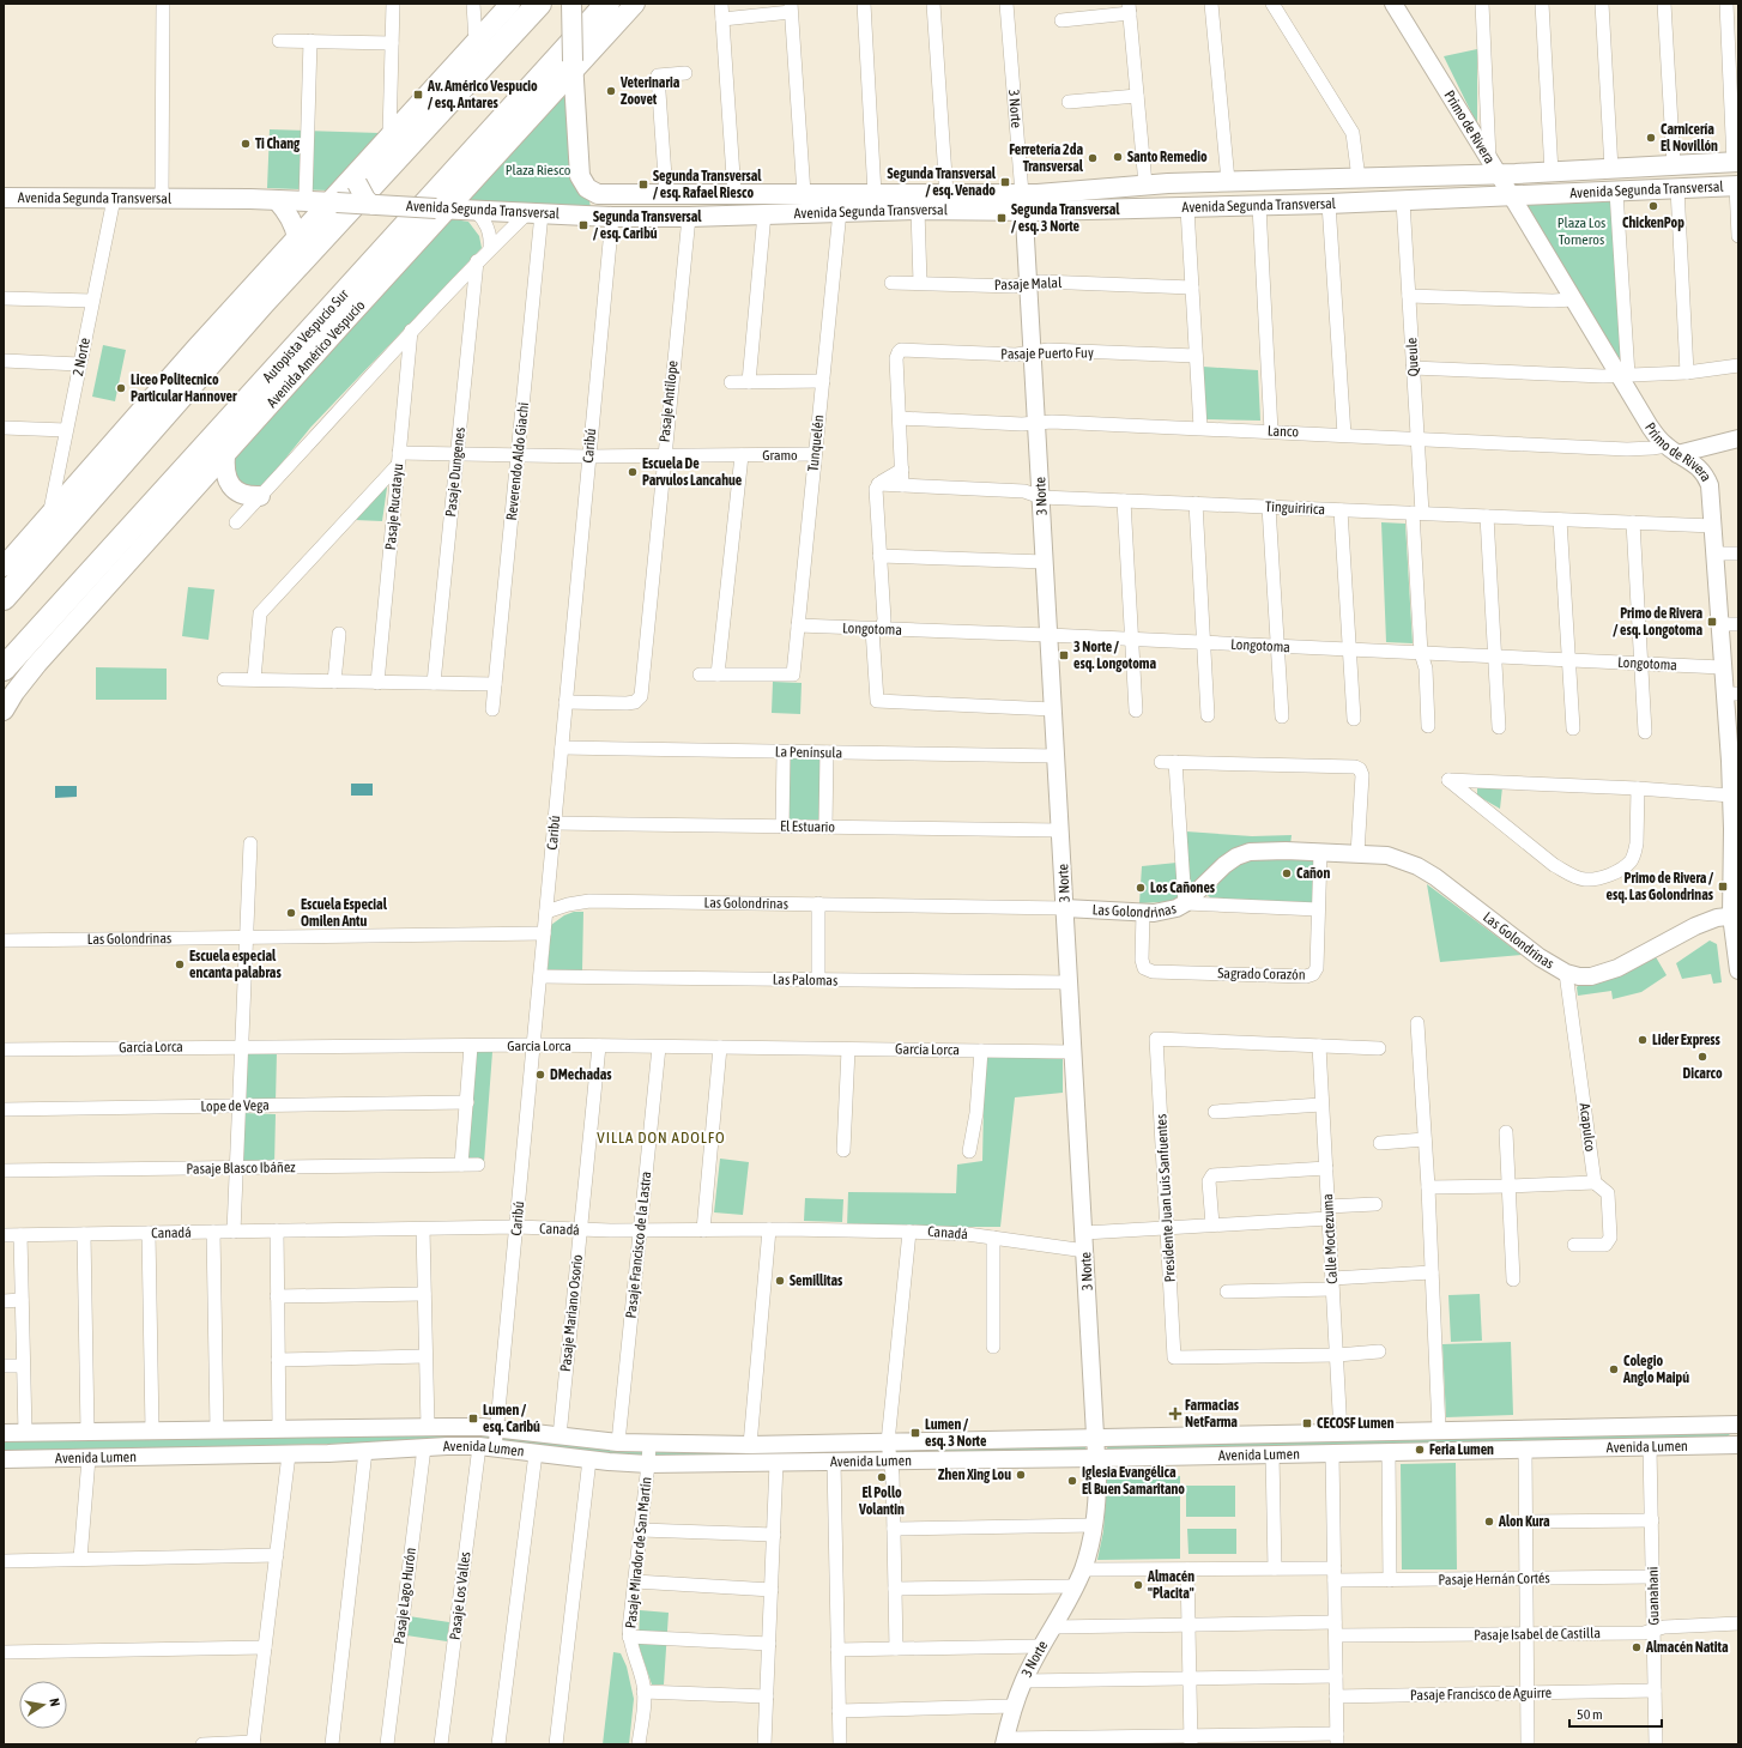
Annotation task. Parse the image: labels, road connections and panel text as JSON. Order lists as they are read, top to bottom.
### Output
{
  "streets": {
    "highway": ["Autopista Vespucio Sur"],
    "main road": ["Avenida Segunda Transversal", "Avenida Américo Vespucio"],
    "street": [
      "3 Norte",
      "Primo de Rivera",
      "Pasaje Malal",
      "Pasaje Puerto Fuy",
      "2 Norte",
      "Queule",
      "Pasaje Antílope",
      "Lanco",
      "Tunquelén",
      "Caribú",
      "Gramo",
      "Reverendo Aldo Giachi",
      "Pasaje Dungenes",
      "Pasaje Rucatayu",
      "Tinguiririca",
      "Longotoma",
      "La Península",
      "El Estuario",
      "Las Golondrinas",
      "Sagrado Corazón",
      "Las Palomas",
      "García Lorca",
      "Lope de Vega",
      "Acapulco",
      "Pasaje Blasco Ibáñez",
      "Presidente Juan Luis Sanfuentes",
      "Canadá",
      "Calle Moctezuma",
      "Pasaje Francisco de la Lastra",
      "Pasaje Mariano Osorio",
      "Avenida Lumen",
      "Pasaje Mirador de San Martín",
      "Pasaje Hernán Cortés",
      "Pasaje Lago Hurón",
      "Pasaje Los Valles",
      "Guanahani",
      "Pasaje Isabel de Castilla",
      "Pasaje Francisco de Aguirre"
    ]
  },
  "crossings": [
    ["3 Norte", "Avenida Segunda Transversal"],
    ["3 Norte", "Pasaje Malal"],
    ["3 Norte", "Pasaje Puerto Fuy"],
    ["3 Norte", "Lanco"],
    ["3 Norte", "Tinguiririca"],
    ["3 Norte", "Longotoma"],
    ["3 Norte", "La Península"],
    ["3 Norte", "El Estuario"],
    ["3 Norte", "Las Golondrinas"],
    ["3 Norte", "Las Palomas"],
    ["3 Norte", "García Lorca"],
    ["3 Norte", "Canadá"],
    ["3 Norte", "Avenida Lumen"],
    ["3 Norte", "Pasaje Hernán Cortés"],
    ["3 Norte", "Pasaje Isabel de Castilla"],
    ["Primo de Rivera", "Avenida Segunda Transversal"],
    ["Primo de Rivera", "Lanco"],
    ["Primo de Rivera", "Tinguiririca"],
    ["Primo de Rivera", "Longotoma"],
    ["Primo de Rivera", "Las Golondrinas"],
    ["Avenida Segunda Transversal", "Avenida Américo Vespucio"],
    ["Avenida Segunda Transversal", "2 Norte"],
    ["Avenida Segunda Transversal", "Queule"],
    ["Avenida Segunda Transversal", "Pasaje Antílope"],
    ["Avenida Segunda Transversal", "Tunquelén"],
    ["Avenida Segunda Transversal", "Caribú"],
    ["Avenida Segunda Transversal", "Reverendo Aldo Giachi"],
    ["Pasaje Puerto Fuy", "Lanco"],
    ["Queule", "Lanco"],
    ["Queule", "Tinguiririca"],
    ["Queule", "Longotoma"],
    ["Pasaje Antílope", "Caribú"],
    ["Pasaje Antílope", "Gramo"],
    ["Tunquelén", "Gramo"],
    ["Tunquelén", "Longotoma"],
    ["Caribú", "Gramo"],
    ["Caribú", "La Península"],
    ["Caribú", "El Estuario"],
    ["Caribú", "Las Golondrinas"],
    ["Caribú", "Las Palomas"],
    ["Caribú", "García Lorca"],
    ["Caribú", "Canadá"],
    ["Caribú", "Avenida Lumen"],
    ["Caribú", "Pasaje Los Valles"],
    ["Gramo", "Reverendo Aldo Giachi"],
    ["Gramo", "Pasaje Dungenes"],
    ["Gramo", "Pasaje Rucatayu"],
    ["Las Golondrinas", "Sagrado Corazón"],
    ["Las Golondrinas", "Acapulco"],
    ["García Lorca", "Pasaje Francisco de la Lastra"],
    ["García Lorca", "Pasaje Mariano Osorio"],
    ["Presidente Juan Luis Sanfuentes", "Calle Moctezuma"],
    ["Canadá", "Pasaje Francisco de la Lastra"],
    ["Canadá", "Pasaje Mariano Osorio"],
    ["Calle Moctezuma", "Avenida Lumen"],
    ["Pasaje Francisco de la Lastra", "Avenida Lumen"],
    ["Pasaje Mariano Osorio", "Avenida Lumen"],
    ["Avenida Lumen", "Pasaje Mirador de San Martín"],
    ["Avenida Lumen", "Pasaje Lago Hurón"],
    ["Avenida Lumen", "Pasaje Los Valles"],
    ["Avenida Lumen", "Guanahani"],
    ["Pasaje Hernán Cortés", "Guanahani"],
    ["Guanahani", "Pasaje Isabel de Castilla"],
    ["Guanahani", "Pasaje Francisco de Aguirre"]
  ],
  "districts": ["VILLA DON ADOLFO"],
  "parks": ["Plaza Riesco", "Plaza Los Torneros"],
  "places": {
    "other": [
      "Veterinaria Zoovet",
      "Carnicería El Novillón",
      "Ti Chang",
      "Santo Remedio",
      "Ferretería 2da Transversal",
      "ChickenPop",
      "Liceo Politecnico Particular Hannover",
      "Escuela De Parvulos Lancahue",
      "Cañon",
      "Los Cañones",
      "Escuela Especial Omilen Antu",
      "Escuela especial encanta palabras",
      "Lider Express",
      "Dicarco",
      "DMechadas",
      "Semillitas",
      "Colegio Anglo Maipú",
      "Feria Lumen",
      "Zhen Xing Lou",
      "El Pollo Volantin",
      "Iglesia Evangélica El Buen Samaritano",
      "Alon Kura",
      "Almacén \"Placita\"",
      "Almacén Natita"
    ],
    "transit": [
      "Av. Américo Vespucio / esq. Antares",
      "Segunda Transversal / esq. Venado",
      "Segunda Transversal / esq. Rafael Riesco",
      "Segunda Transversal / esq. 3 Norte",
      "Segunda Transversal / esq. Caribú",
      "Primo de Rivera / esq. Longotoma",
      "3 Norte / esq. Longotoma",
      "Primo de Rivera / esq. Las Golondrinas",
      "Lumen / esq. Caribú",
      "CECOSF Lumen",
      "Lumen / esq. 3 Norte"
    ],
    "health": ["Farmacias NetFarma"]
  },
  "scale_bar": "50 m",
  "north": "right"
}
